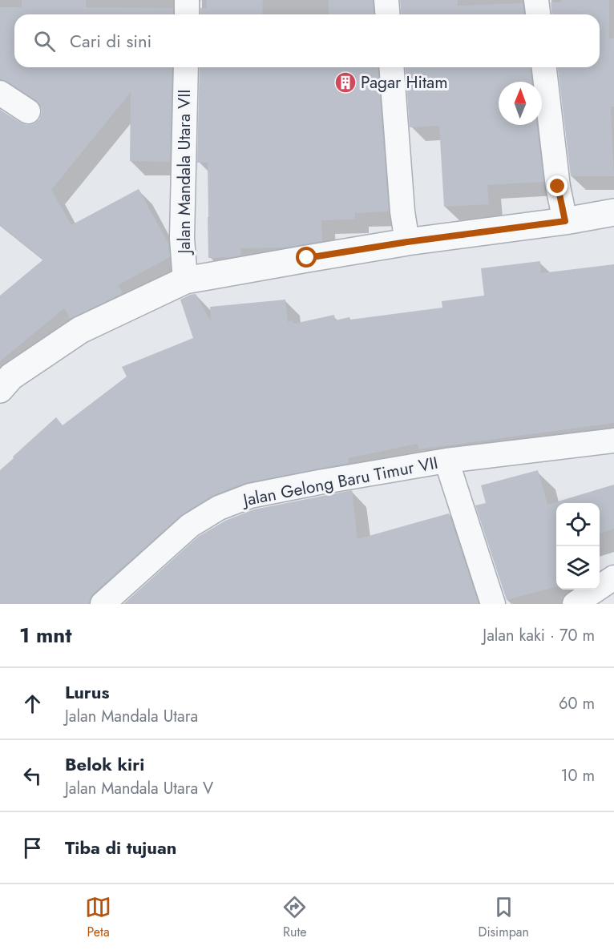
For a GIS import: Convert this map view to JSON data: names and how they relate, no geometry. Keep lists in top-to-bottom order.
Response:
{
  "streets": {
    "street": ["Jalan Mandala Utara VII", "Jalan Gelong Baru Timur VII"]
  },
  "places": {
    "building": ["Pagar Hitam"]
  },
  "north": "top",
  "page": {
    "search": "Cari di sini",
    "heading": ["1 mnt", "Jalan kaki · 70 m"],
    "list": [
      ["Lurus", "Jalan Mandala Utara", "60 m"],
      ["Belok kiri", "Jalan Mandala Utara V", "10 m"],
      "Tiba di tujuan"
    ],
    "nav": ["Peta", "Rute", "Disimpan"]
  }
}
